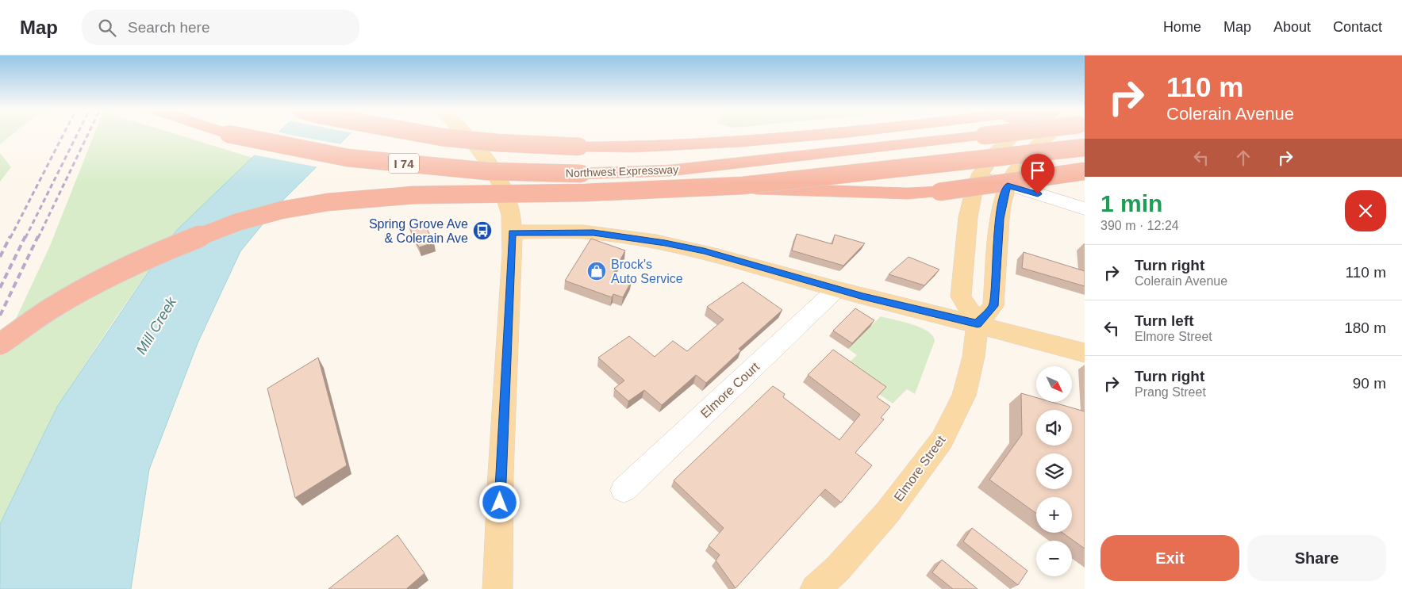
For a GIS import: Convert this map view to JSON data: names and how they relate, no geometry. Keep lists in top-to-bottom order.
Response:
{
  "streets": {
    "highway": ["I 74", "Northwest Expressway"],
    "main road": ["Elmore Street"],
    "street": ["Elmore Court"]
  },
  "water": ["Mill Creek"],
  "places": {
    "bus stop": ["Spring Grove Ave & Colerain Ave"],
    "shop": ["Brock's Auto Service"]
  },
  "north": "bottom right",
  "page": {
    "header": "Map",
    "search": "Search here",
    "nav": [
      "Home",
      "Map",
      "About",
      "Contact"
    ],
    "turn": ["110 m", "Colerain Avenue"],
    "heading": ["1 min", "390 m · 12:24"],
    "list": [
      {
        "name": "Turn right",
        "note": "Colerain Avenue",
        "value": "110 m"
      },
      {
        "name": "Turn left",
        "note": "Elmore Street",
        "value": "180 m"
      },
      {
        "name": "Turn right",
        "note": "Prang Street",
        "value": "90 m"
      }
    ],
    "map_buttons": ["+", "−"],
    "buttons": ["Exit", "Share"]
  }
}
